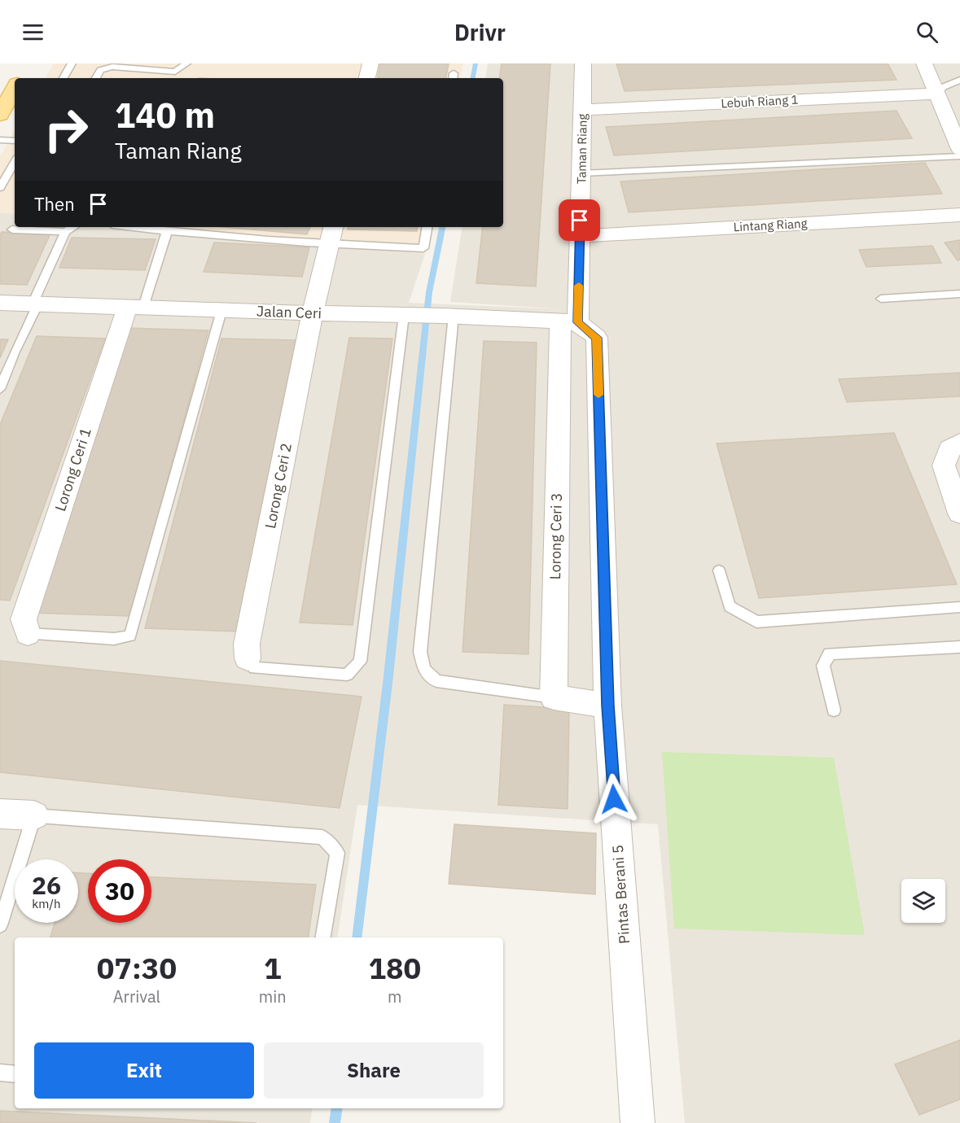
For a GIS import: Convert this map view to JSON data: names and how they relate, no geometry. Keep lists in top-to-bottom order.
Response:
{
  "streets": {
    "street": [
      "Lebuh Riang 1",
      "Taman Riang",
      "Lintang Riang",
      "Jalan Ceri",
      "Lorong Ceri 1",
      "Lorong Ceri 2",
      "Lorong Ceri 3",
      "Pintas Berani 5"
    ]
  },
  "crossings": [
    ["Lebuh Riang 1", "Taman Riang"],
    ["Taman Riang", "Lintang Riang"],
    ["Taman Riang", "Jalan Ceri"],
    ["Taman Riang", "Lorong Ceri 3"],
    ["Taman Riang", "Pintas Berani 5"],
    ["Jalan Ceri", "Lorong Ceri 1"],
    ["Jalan Ceri", "Lorong Ceri 2"],
    ["Jalan Ceri", "Lorong Ceri 3"],
    ["Jalan Ceri", "Pintas Berani 5"],
    ["Lorong Ceri 3", "Pintas Berani 5"]
  ],
  "page": {
    "header": "Drivr",
    "turn": ["140 m", "Taman Riang"],
    "then": "Then",
    "speed": "26 km/h",
    "limit": "30",
    "eta": [
      "07:30",
      "Arrival",
      "1",
      "min",
      "180",
      "m"
    ],
    "buttons": ["Exit", "Share"]
  }
}
